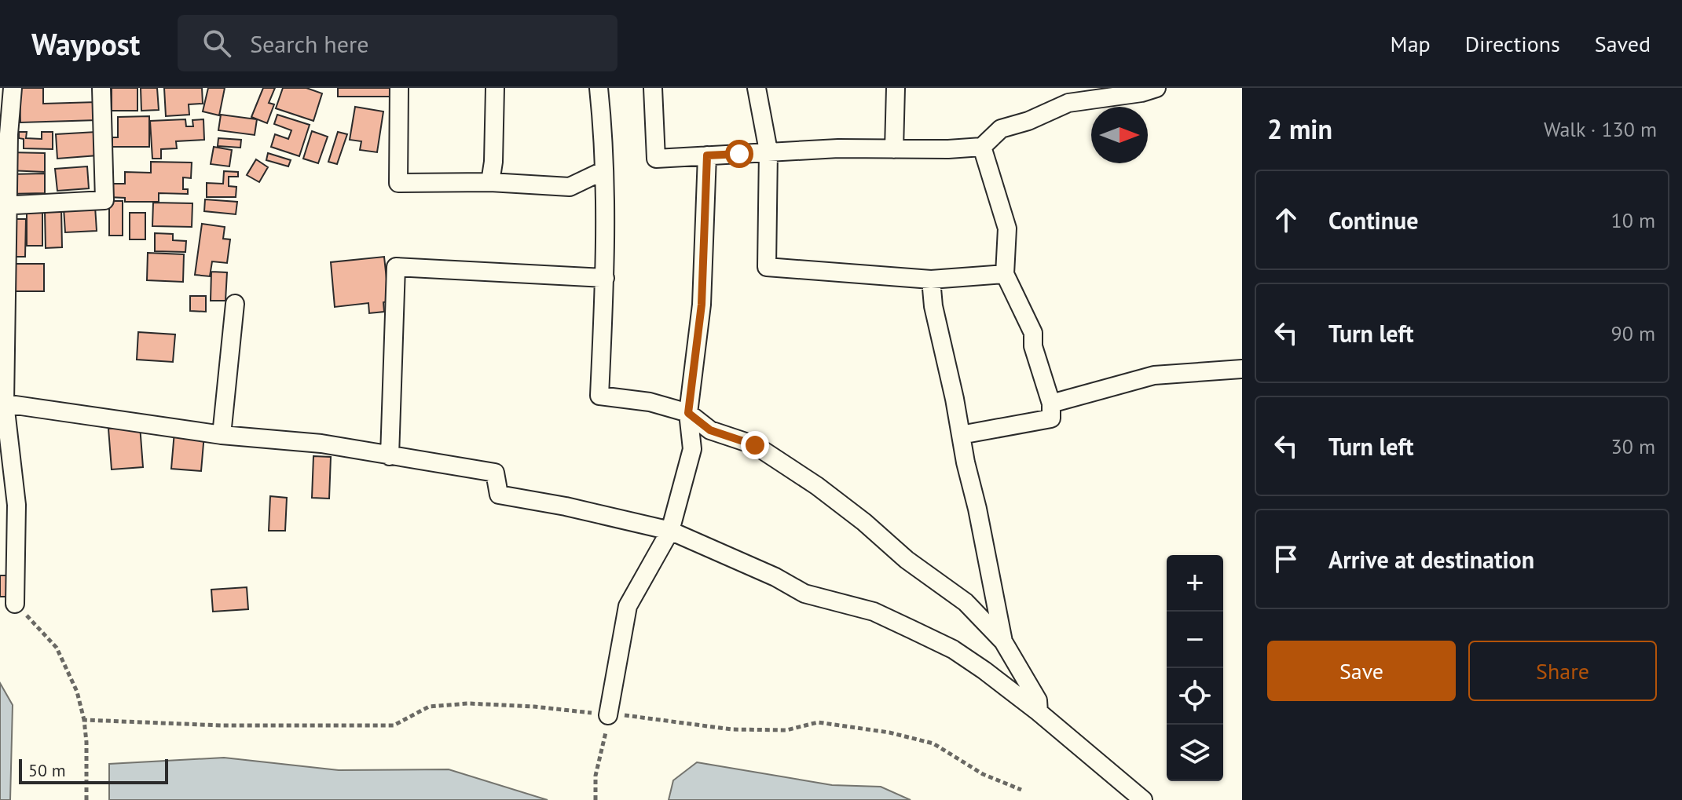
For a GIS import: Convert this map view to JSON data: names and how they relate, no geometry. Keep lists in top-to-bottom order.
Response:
{
  "scale_bar": "50 m",
  "north": "right",
  "page": {
    "header": "Waypost",
    "search": "Search here",
    "nav": ["Map", "Directions", "Saved"],
    "heading": ["2 min", "Walk · 130 m"],
    "list": [
      ["Continue", "10 m"],
      ["Turn left", "90 m"],
      ["Turn left", "30 m"],
      "Arrive at destination"
    ],
    "map_buttons": ["+", "−"],
    "buttons": ["Save", "Share"],
    "scale": "50 m"
  }
}
